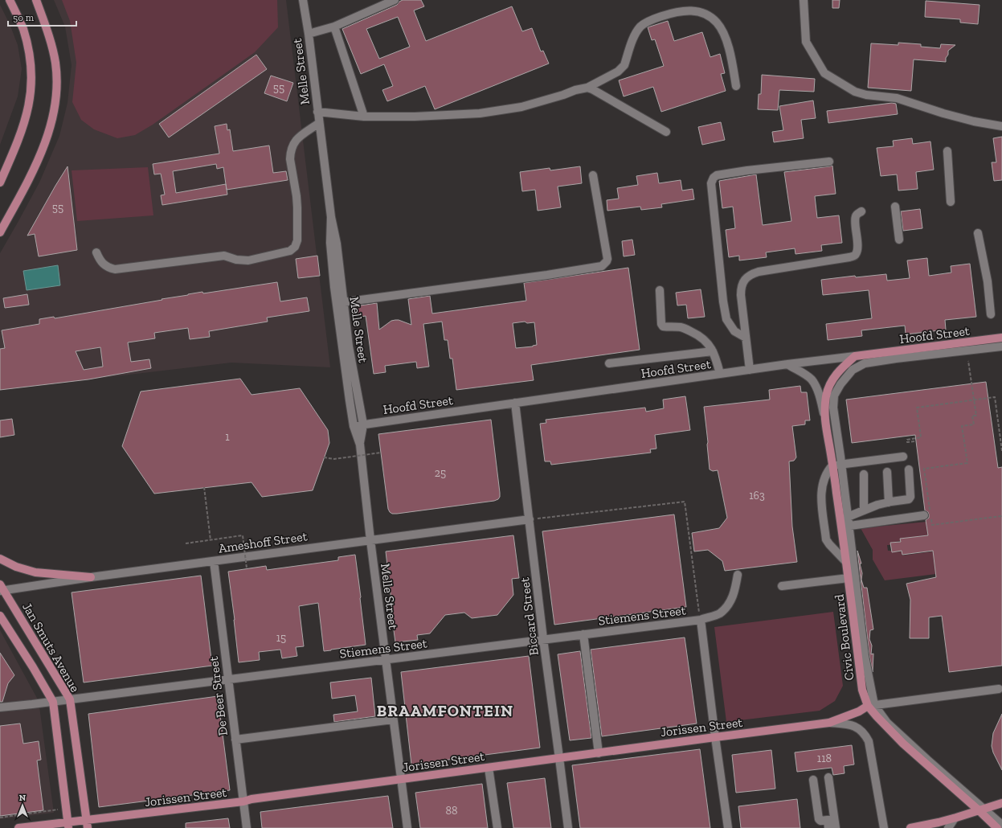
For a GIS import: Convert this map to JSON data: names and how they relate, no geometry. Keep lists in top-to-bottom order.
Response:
{
  "streets": {
    "main road": [
      "Hoofd Street",
      "Civic Boulevard",
      "Jan Smuts Avenue",
      "Jorissen Street"
    ],
    "street": [
      "Melle Street",
      "Ameshoff Street",
      "Stiemens Street",
      "Biccard Street",
      "De Beer Street"
    ]
  },
  "crossings": [
    ["Melle Street", "Hoofd Street"],
    ["Melle Street", "Ameshoff Street"],
    ["Melle Street", "Stiemens Street"],
    ["Melle Street", "Jorissen Street"],
    ["Hoofd Street", "Biccard Street"],
    ["Hoofd Street", "Civic Boulevard"],
    ["Ameshoff Street", "Biccard Street"],
    ["Ameshoff Street", "Jan Smuts Avenue"],
    ["Ameshoff Street", "De Beer Street"],
    ["Stiemens Street", "Biccard Street"],
    ["Stiemens Street", "Jan Smuts Avenue"],
    ["Stiemens Street", "De Beer Street"],
    ["Biccard Street", "Jorissen Street"],
    ["Civic Boulevard", "Jorissen Street"],
    ["Jan Smuts Avenue", "Jorissen Street"],
    ["De Beer Street", "Jorissen Street"]
  ],
  "districts": ["BRAAMFONTEIN"],
  "house_numbers": [
    "55",
    "55",
    "1",
    "25",
    "163",
    "15",
    "118",
    "88"
  ],
  "scale_bar": "50 m",
  "north": "top"
}
